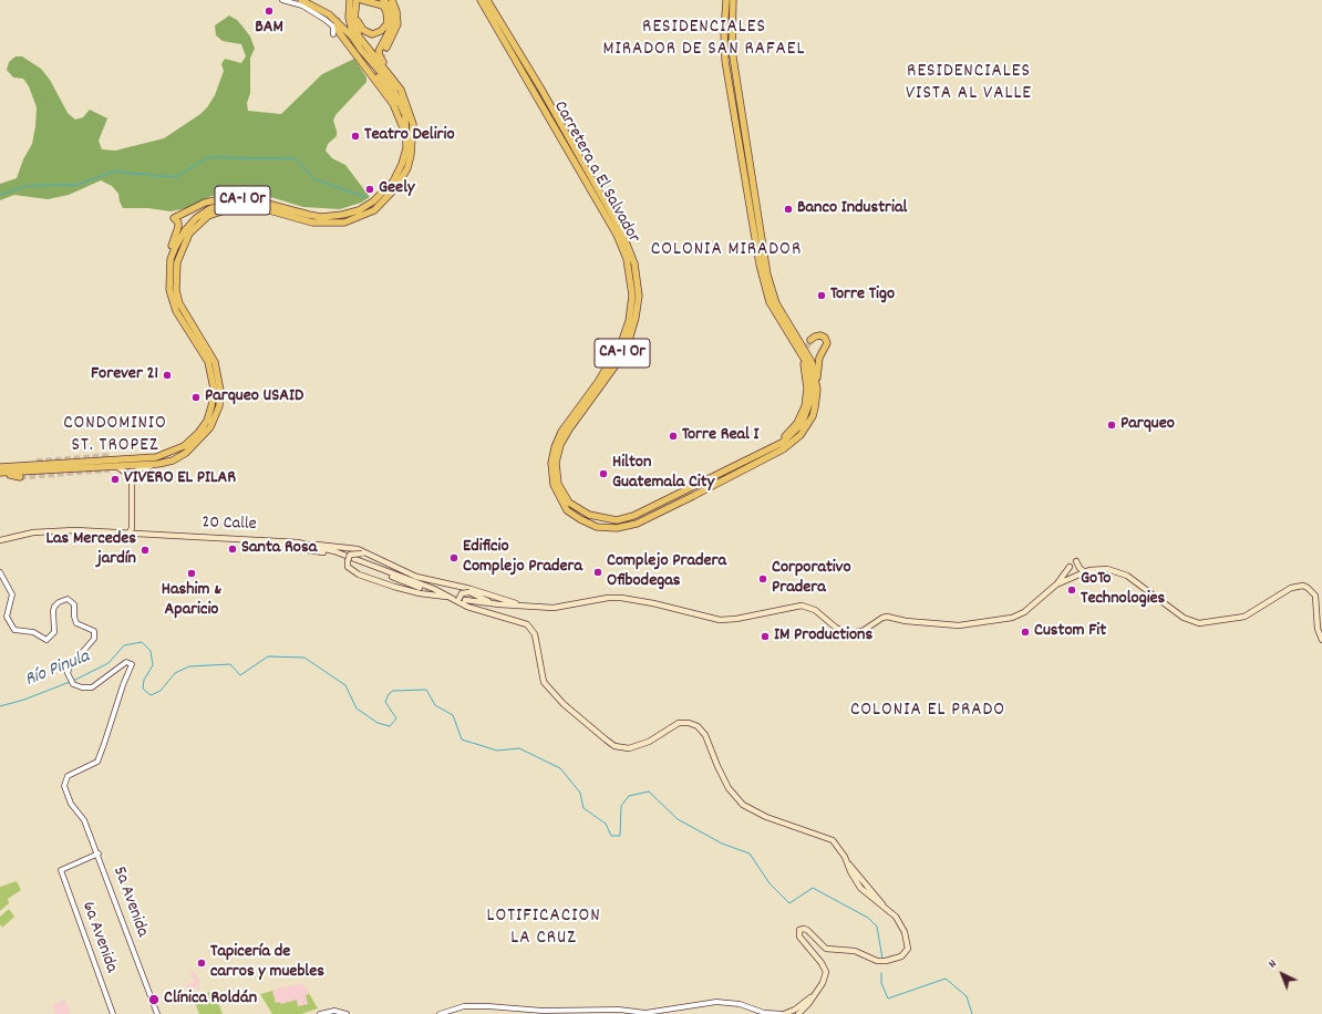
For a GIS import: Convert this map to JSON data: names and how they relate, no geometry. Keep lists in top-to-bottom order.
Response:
{
  "streets": {
    "highway": ["Carretera a El Salvador", "CA-1 Or"],
    "main road": ["20 Calle"],
    "street": ["5a Avenida", "6a Avenida"]
  },
  "crossings": [
    ["5a Avenida", "6a Avenida"]
  ],
  "districts": [
    "RESIDENCIALES MIRADOR DE SAN RAFAEL",
    "RESIDENCIALES VISTA AL VALLE",
    "COLONIA MIRADOR",
    "CONDOMINIO ST. TROPEZ",
    "COLONIA EL PRADO",
    "LOTIFICACION LA CRUZ"
  ],
  "water": ["Río Pinula"],
  "places": [
    "BAM",
    "Teatro Delirio",
    "Geely",
    "Banco Industrial",
    "Torre Tigo",
    "Forever 21",
    "Parqueo USAID",
    "Parqueo",
    "Torre Real I",
    "Hilton Guatemala City",
    "VIVERO EL PILAR",
    "Santa Rosa",
    "Las Mercedes jardín",
    "Edificio Complejo Pradera",
    "Complejo Pradera Ofibodegas",
    "Hashim & Aparicio",
    "Corporativo Pradera",
    "GoTo Technologies",
    "Custom Fit",
    "IM Productions",
    "Tapicería de carros y muebles",
    "Clínica Roldán"
  ],
  "north": "top left"
}
